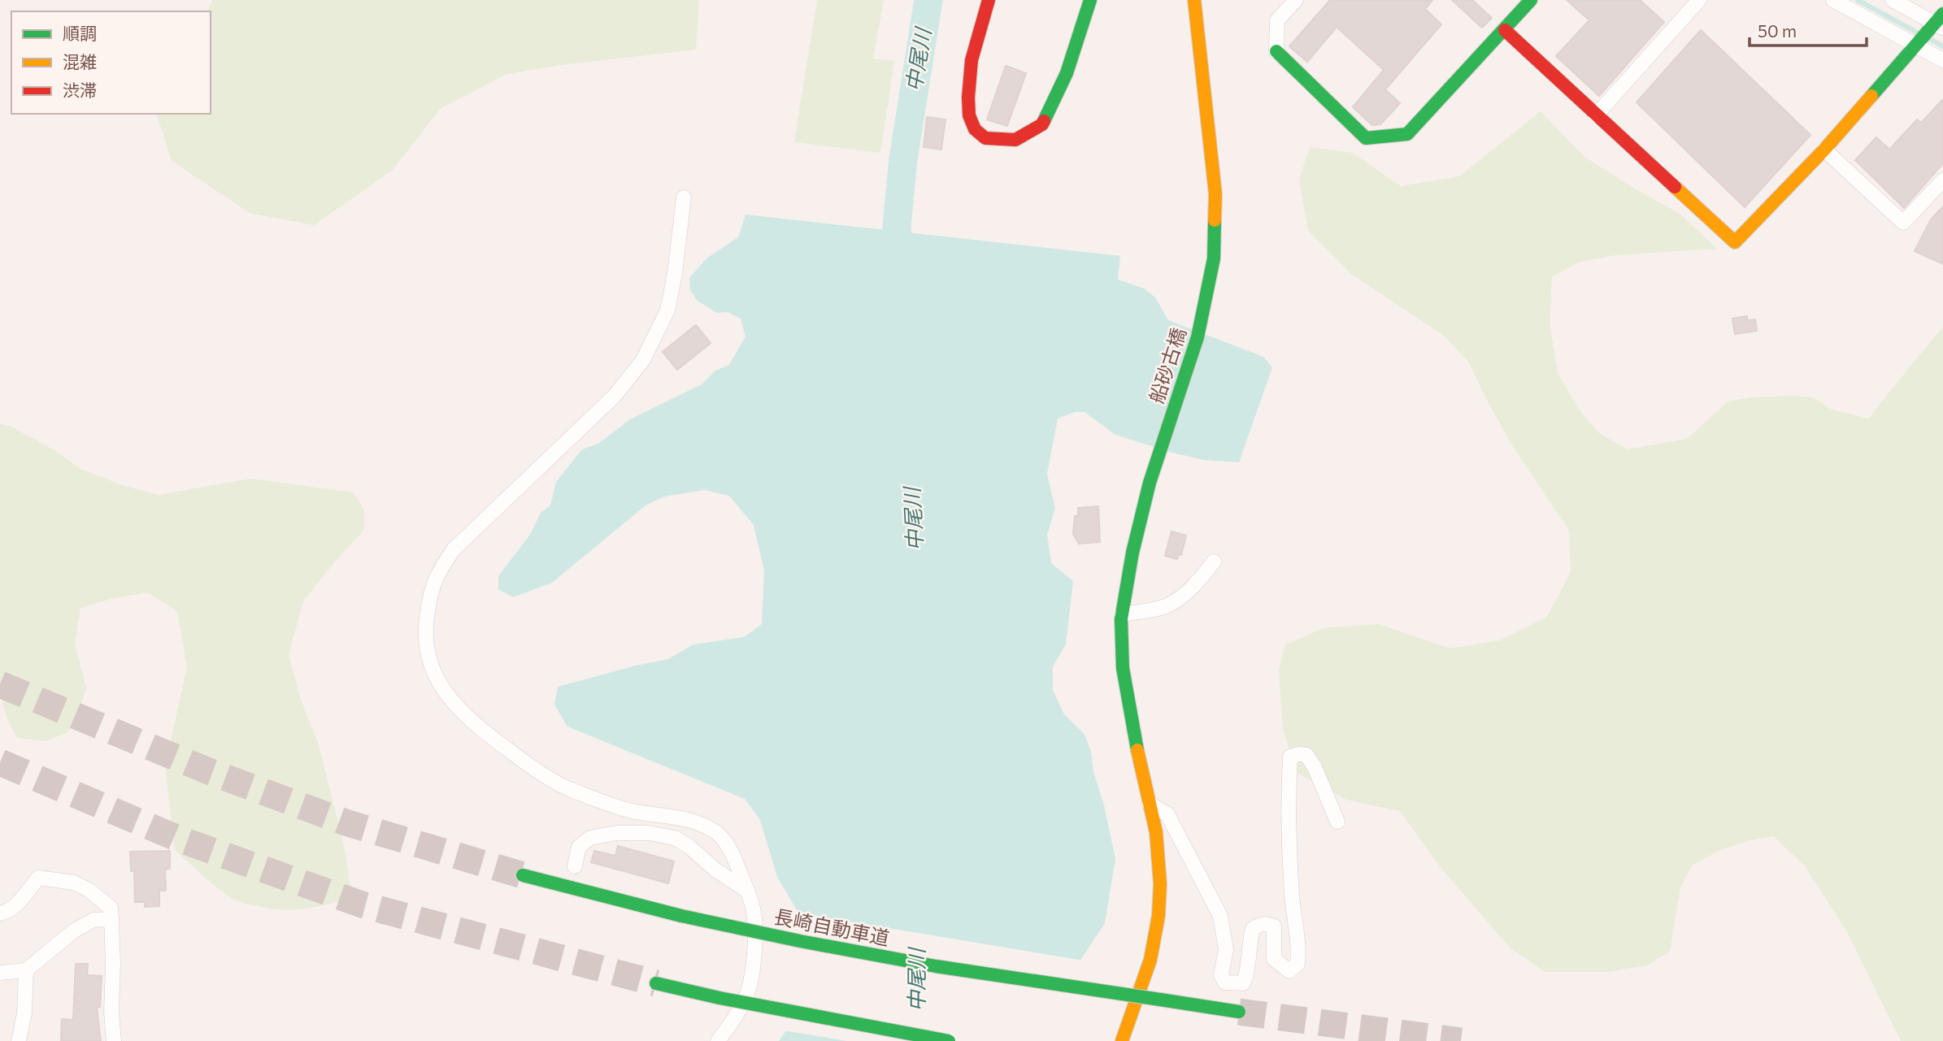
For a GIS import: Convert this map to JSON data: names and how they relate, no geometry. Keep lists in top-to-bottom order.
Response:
{
  "streets": {
    "main road": ["船砂古橋", "長崎自動車道"]
  },
  "water": ["中尾川"],
  "legend": ["順調", "混雑", "渋滞"],
  "scale_bar": "50 m"
}
